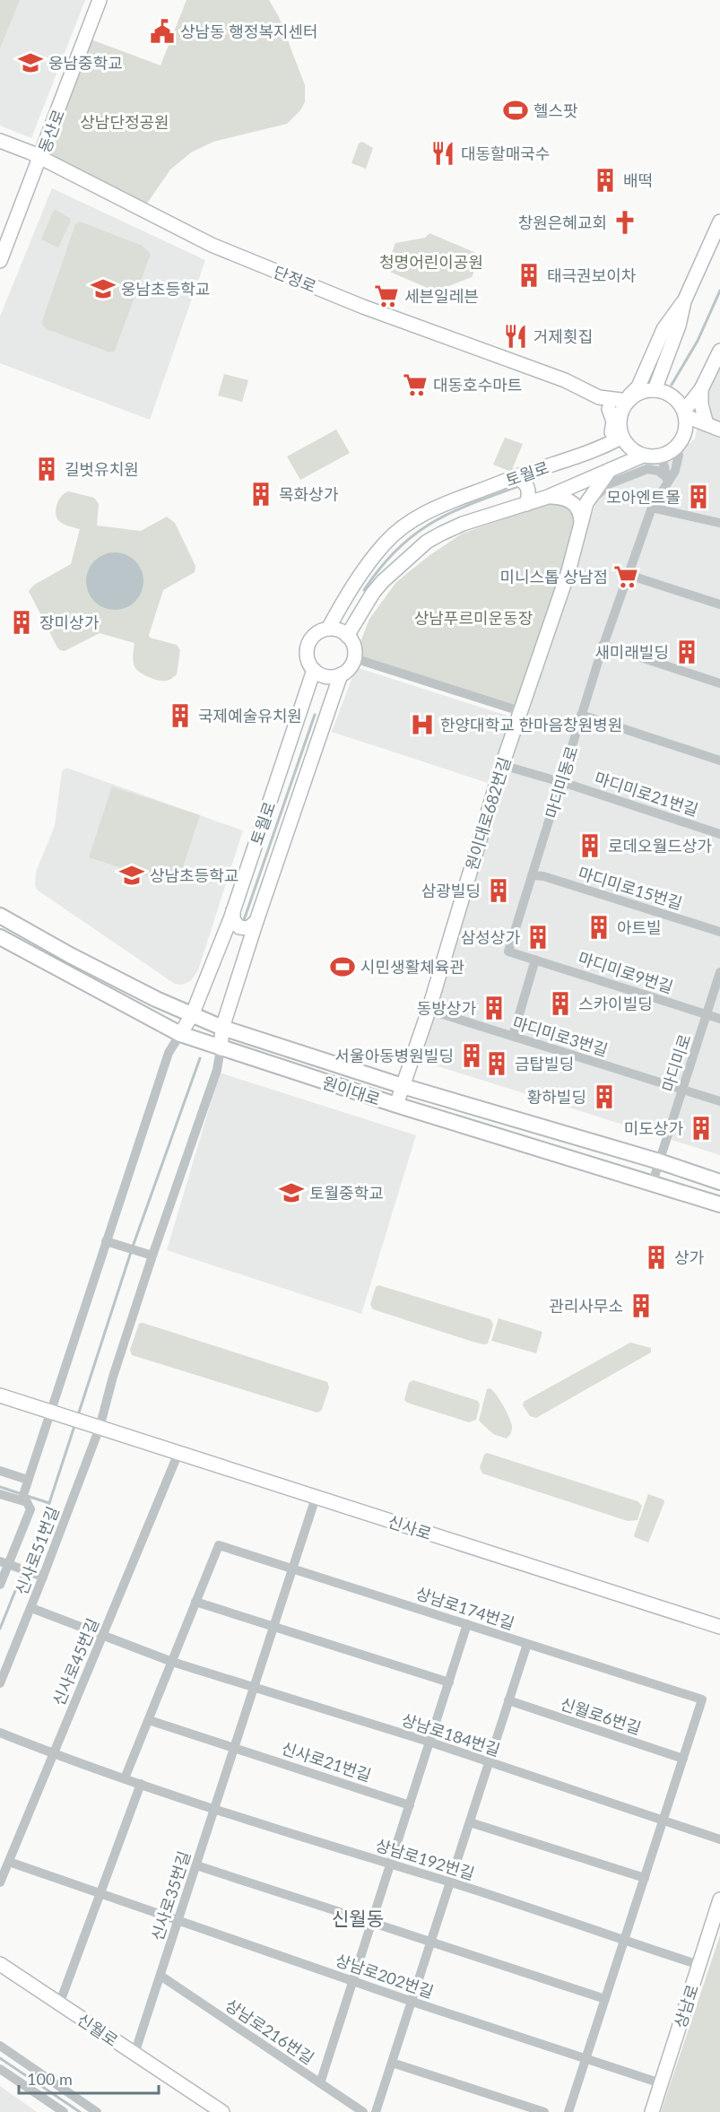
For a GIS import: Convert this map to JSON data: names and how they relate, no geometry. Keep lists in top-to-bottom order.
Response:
{
  "streets": {
    "main road": ["원이대로"],
    "street": [
      "동산로",
      "단정로",
      "토월로",
      "마디미동로",
      "마디미로21번길",
      "원이대로682번길",
      "마디미로15번길",
      "마디미로9번길",
      "마디미로3번길",
      "마디미로",
      "신사로",
      "신사로51번길",
      "상남로174번길",
      "신사로45번길",
      "신월로6번길",
      "상남로184번길",
      "신사로21번길",
      "상남로192번길",
      "신사로35번길",
      "상남로202번길",
      "상남로",
      "신월로",
      "상남로216번길"
    ]
  },
  "crossings": [
    ["동산로", "단정로"],
    ["단정로", "토월로"],
    ["단정로", "마디미동로"],
    ["토월로", "마디미동로"],
    ["토월로", "원이대로682번길"],
    ["토월로", "원이대로"],
    ["토월로", "신사로51번길"],
    ["마디미동로", "마디미로21번길"],
    ["마디미동로", "마디미로15번길"],
    ["마디미동로", "마디미로9번길"],
    ["마디미로21번길", "원이대로682번길"],
    ["원이대로682번길", "마디미로3번길"],
    ["원이대로682번길", "원이대로"],
    ["마디미로9번길", "마디미로"],
    ["마디미로3번길", "마디미로"],
    ["마디미로", "원이대로"],
    ["원이대로", "신사로51번길"],
    ["신사로", "신사로51번길"],
    ["신사로", "신사로45번길"],
    ["신사로", "신사로35번길"],
    ["신사로51번길", "상남로184번길"],
    ["상남로174번길", "신월로6번길"],
    ["상남로174번길", "신사로35번길"],
    ["신사로45번길", "상남로184번길"],
    ["신사로45번길", "상남로192번길"],
    ["신사로45번길", "상남로202번길"],
    ["상남로184번길", "신사로35번길"],
    ["신사로21번길", "신사로35번길"],
    ["상남로192번길", "신사로35번길"],
    ["상남로192번길", "상남로"],
    ["신사로35번길", "상남로202번길"],
    ["신사로35번길", "신월로"],
    ["신사로35번길", "상남로216번길"],
    ["상남로202번길", "상남로"]
  ],
  "districts": ["신월동"],
  "parks": ["상남단정공원", "청명어린이공원", "상남푸르미운동장"],
  "places": {
    "public building": ["상남동 행정복지센터"],
    "school or university": [
      "웅남중학교",
      "웅남초등학교",
      "상남초등학교",
      "토월중학교"
    ],
    "sports": ["헬스팟", "시민생활체육관"],
    "restaurant": ["대동할매국수", "거제횟집"],
    "building": [
      "배떡",
      "태극권보이차",
      "길벗유치원",
      "목화상가",
      "모아엔트몰",
      "장미상가",
      "새미래빌딩",
      "국제예술유치원",
      "로데오월드상가",
      "삼광빌딩",
      "아트빌",
      "삼성상가",
      "스카이빌딩",
      "동방상가",
      "서울아동병원빌딩",
      "금탑빌딩",
      "황하빌딩",
      "미도상가",
      "상가",
      "관리사무소"
    ],
    "church": ["창원은혜교회"],
    "supermarket": ["세븐일레븐", "대동호수마트", "미니스톱 상남점"],
    "hospital": ["한양대학교 한마음창원병원"]
  },
  "scale_bar": "100 m"
}
